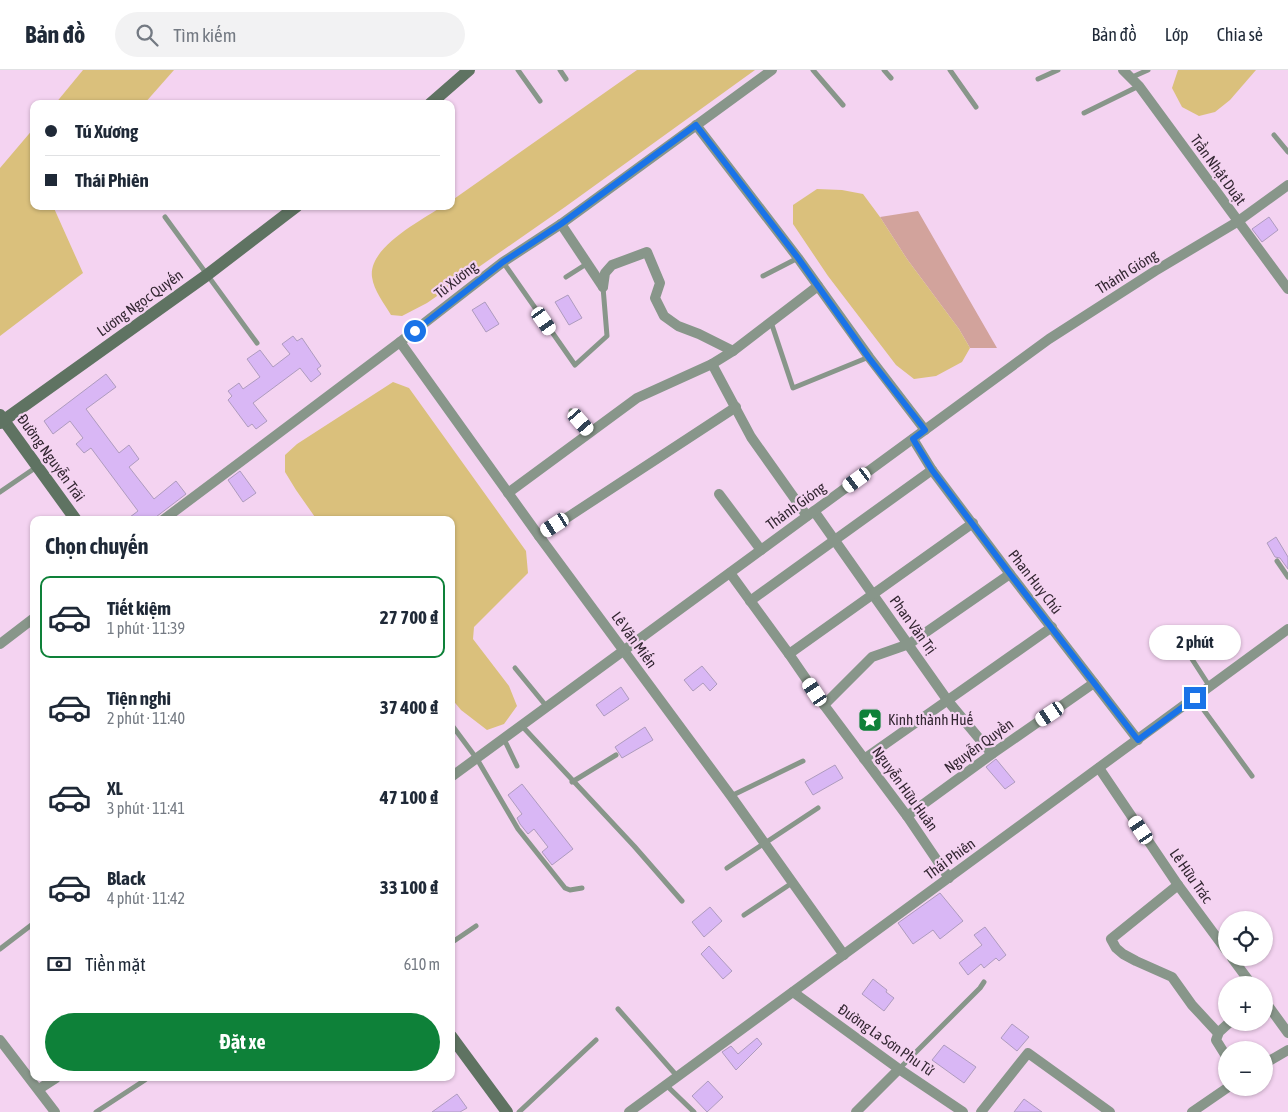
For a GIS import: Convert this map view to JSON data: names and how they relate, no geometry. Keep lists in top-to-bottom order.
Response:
{
  "streets": {
    "street": [
      "Trần Nhật Duật",
      "Thánh Gióng",
      "Tú Xương",
      "Lương Ngọc Quyến",
      "Đường Nguyễn Trãi",
      "Phan Huy Chú",
      "Phan Văn Trị",
      "Lê Văn Miến",
      "Nguyễn Quyền",
      "Nguyễn Hữu Huân",
      "Thái Phiên",
      "Lê Hữu Trác",
      "Đường La Sơn Phu Tử"
    ]
  },
  "crossings": [
    ["Trần Nhật Duật", "Thánh Gióng"],
    ["Thánh Gióng", "Phan Huy Chú"],
    ["Thánh Gióng", "Phan Văn Trị"],
    ["Thánh Gióng", "Lê Văn Miến"],
    ["Thánh Gióng", "Nguyễn Hữu Huân"],
    ["Tú Xương", "Lê Văn Miến"],
    ["Lương Ngọc Quyến", "Đường Nguyễn Trãi"],
    ["Phan Huy Chú", "Nguyễn Quyền"],
    ["Phan Huy Chú", "Thái Phiên"],
    ["Phan Văn Trị", "Nguyễn Quyền"],
    ["Lê Văn Miến", "Thái Phiên"],
    ["Nguyễn Quyền", "Nguyễn Hữu Huân"],
    ["Nguyễn Hữu Huân", "Thái Phiên"],
    ["Thái Phiên", "Lê Hữu Trác"],
    ["Thái Phiên", "Đường La Sơn Phu Tử"]
  ],
  "places": {
    "place": ["Kinh thành Huế"]
  },
  "page": {
    "header": "Bản đồ",
    "search": "Tìm kiếm",
    "nav": ["Bản đồ", "Lớp", "Chia sẻ"],
    "banner": ["Tú Xương", "Thái Phiên"],
    "heading": "Chọn chuyến",
    "list": [
      {
        "name": "Tiết kiệm",
        "note": "1 phút · 11:39",
        "value": "27 700 ₫"
      },
      {
        "name": "Tiện nghi",
        "note": "2 phút · 11:40",
        "value": "37 400 ₫"
      },
      {
        "name": "XL",
        "note": "3 phút · 11:41",
        "value": "47 100 ₫"
      },
      {
        "name": "Black",
        "note": "4 phút · 11:42",
        "value": "33 100 ₫"
      }
    ],
    "bubble": "2 phút",
    "map_buttons": ["+", "−"],
    "pay": ["Tiền mặt", "610 m"],
    "buttons": "Đặt xe"
  }
}
